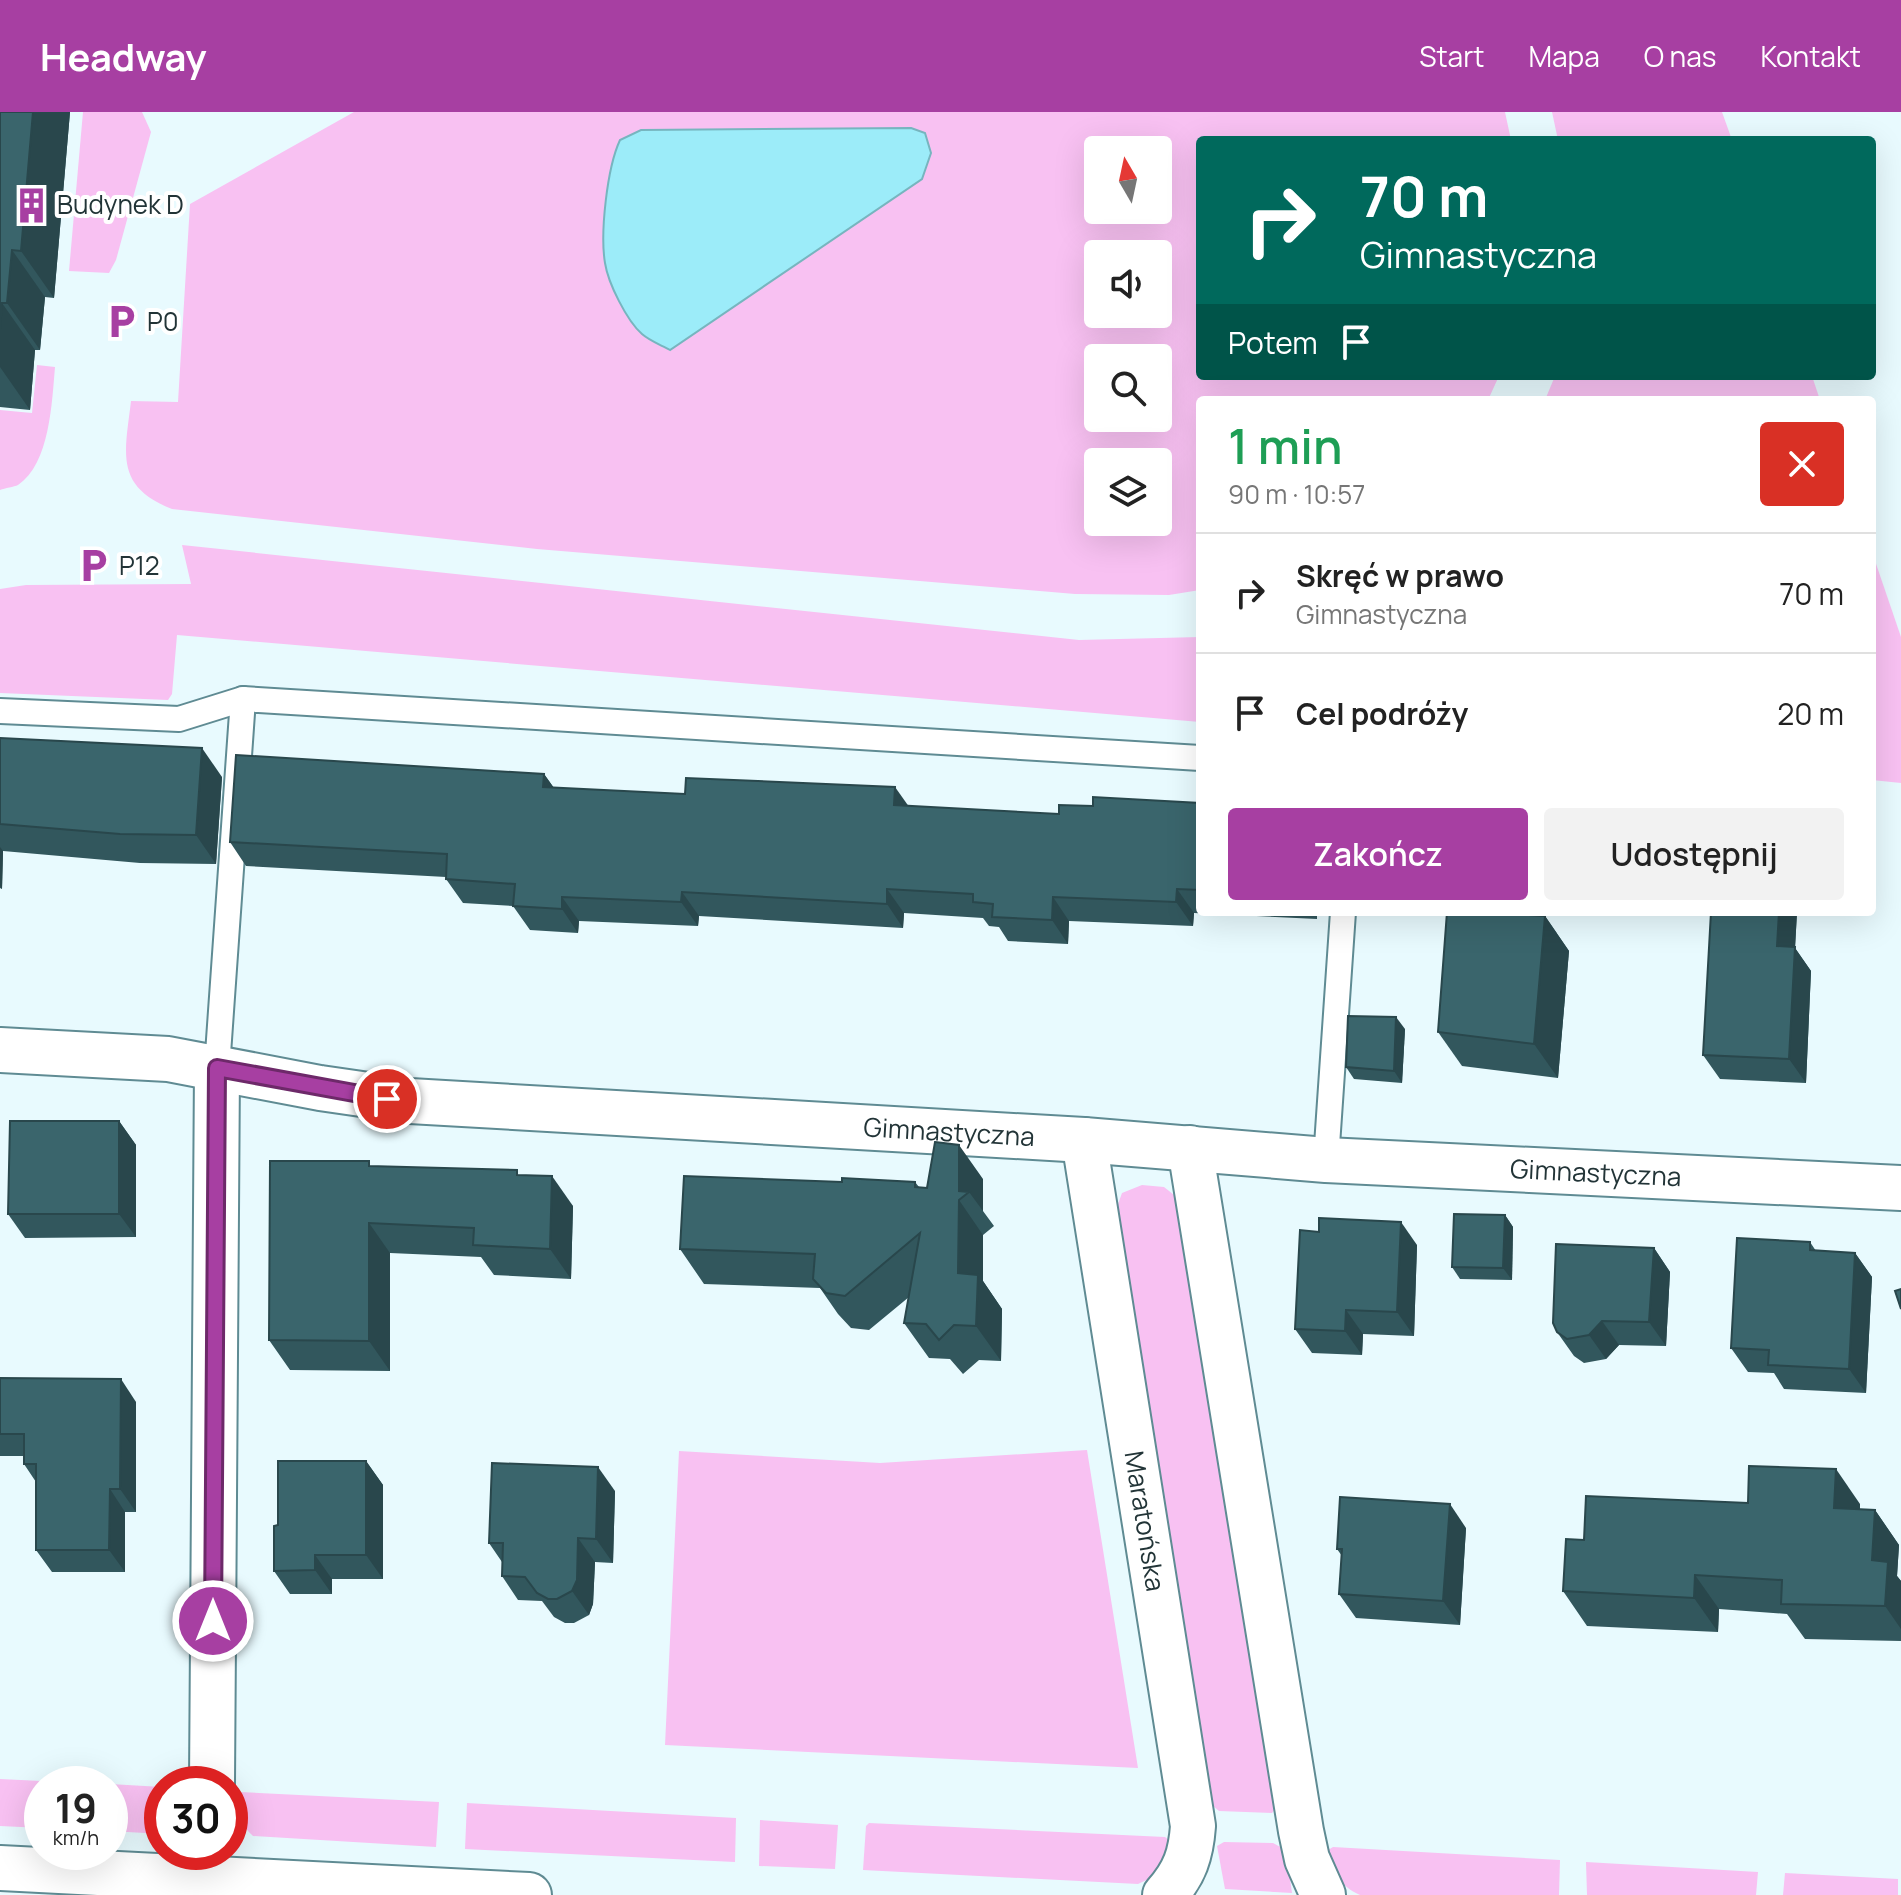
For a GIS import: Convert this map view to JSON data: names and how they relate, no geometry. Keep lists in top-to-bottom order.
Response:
{
  "streets": {
    "street": ["Gimnastyczna", "Maratońska"]
  },
  "crossings": [
    ["Gimnastyczna", "Maratońska"]
  ],
  "places": {
    "building": ["Budynek D"],
    "parking": ["P0", "P12"]
  },
  "north": "top",
  "page": {
    "header": "Headway",
    "nav": [
      "Start",
      "Mapa",
      "O nas",
      "Kontakt"
    ],
    "turn": ["70 m", "Gimnastyczna"],
    "then": "Potem",
    "heading": ["1 min", "90 m · 10:57"],
    "list": [
      {
        "name": "Skręć w prawo",
        "note": "Gimnastyczna",
        "value": "70 m"
      },
      {
        "name": "Cel podróży",
        "value": "20 m"
      }
    ],
    "buttons": ["Zakończ", "Udostępnij"],
    "speed": "19 km/h",
    "limit": "30"
  }
}
